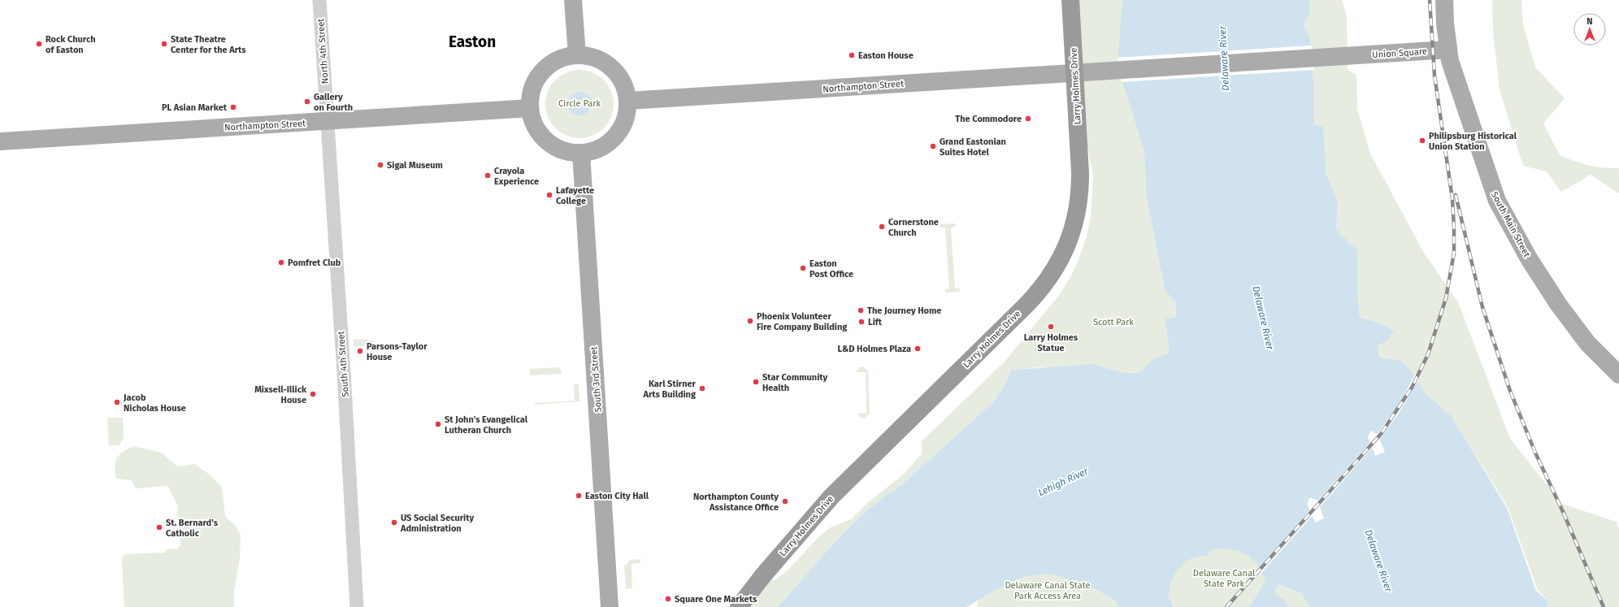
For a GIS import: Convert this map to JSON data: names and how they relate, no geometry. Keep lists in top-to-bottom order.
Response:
{
  "streets": {
    "highway": ["Larry Holmes Drive"],
    "main road": [
      "Union Square",
      "Northampton Street",
      "South Main Street",
      "South 3rd Street"
    ],
    "street": ["North 4th Street", "South 4th Street"]
  },
  "crossings": [
    ["North 4th Street", "Northampton Street"],
    ["North 4th Street", "South 4th Street"],
    ["Union Square", "Northampton Street"],
    ["Union Square", "South Main Street"],
    ["Northampton Street", "Larry Holmes Drive"],
    ["Northampton Street", "South 4th Street"],
    ["Northampton Street", "South 3rd Street"]
  ],
  "districts": ["Easton"],
  "water": ["Delaware River", "Lehigh River"],
  "parks": [
    "Circle Park",
    "Scott Park",
    "Delaware Canal State Park",
    "Delaware Canal State Park Access Area"
  ],
  "places": [
    "Rock Church of Easton",
    "State Theatre Center for the Arts",
    "Easton House",
    "Gallery on Fourth",
    "PL Asian Market",
    "The Commodore",
    "Philipsburg Historical Union Station",
    "Grand Eastonian Suites Hotel",
    "Sigal Museum",
    "Crayola Experience",
    "Lafayette College",
    "Cornerstone Church",
    "Pomfret Club",
    "Easton Post Office",
    "The Journey Home",
    "Phoenix Volunteer Fire Company Building",
    "Lift",
    "Larry Holmes Statue",
    "L&D Holmes Plaza",
    "Parsons-Taylor House",
    "Star Community Health",
    "Karl Stirner Arts Building",
    "Mixsell-Illick House",
    "Jacob Nicholas House",
    "St John's Evangelical Lutheran Church",
    "Easton City Hall",
    "Northampton County Assistance Office",
    "US Social Security Administration",
    "St. Bernard's Catholic",
    "Square One Markets"
  ],
  "north": "top"
}
